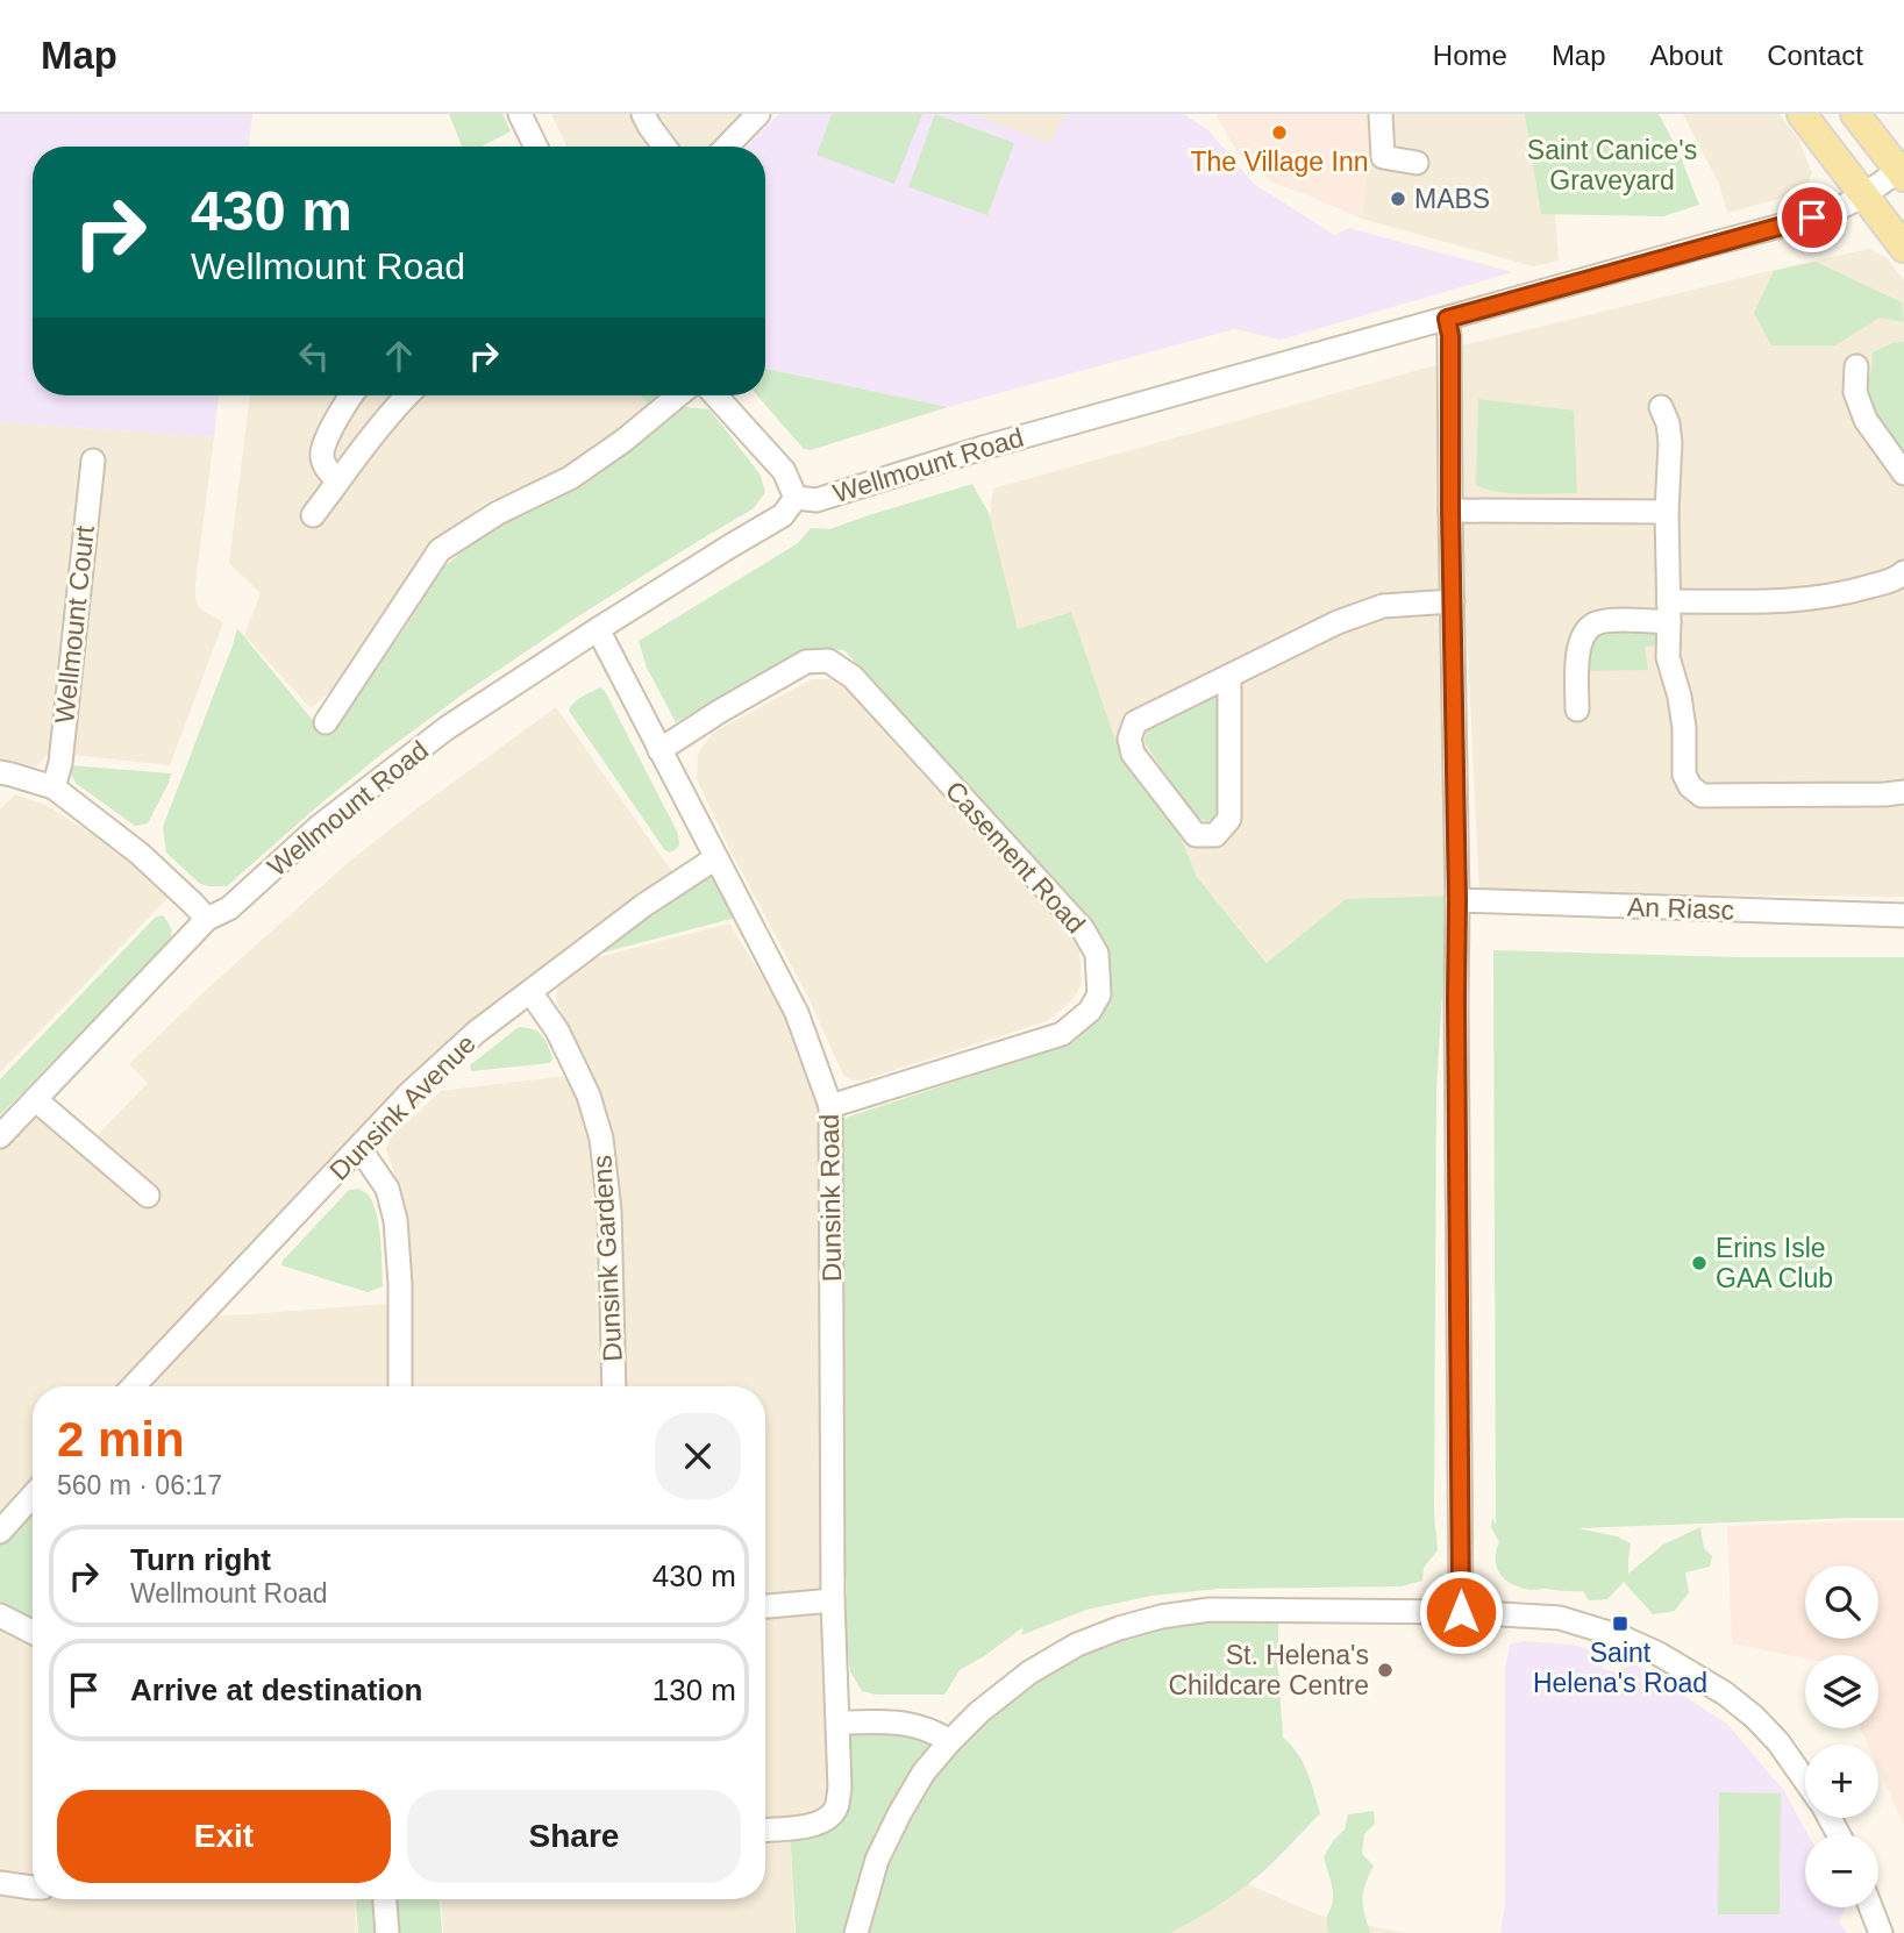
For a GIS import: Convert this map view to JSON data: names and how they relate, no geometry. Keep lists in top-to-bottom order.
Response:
{
  "streets": {
    "street": [
      "Wellmount Road",
      "Wellmount Court",
      "Casement Road",
      "An Riasc",
      "Dunsink Avenue",
      "Dunsink Road",
      "Dunsink Gardens"
    ]
  },
  "crossings": [
    ["Wellmount Road", "Dunsink Road"],
    ["Casement Road", "Dunsink Road"],
    ["Dunsink Avenue", "Dunsink Road"],
    ["Dunsink Avenue", "Dunsink Gardens"]
  ],
  "parks": ["Saint Canice's Graveyard"],
  "places": {
    "other": [
      "The Village Inn",
      "MABS",
      "Erins Isle GAA Club",
      "St. Helena's Childcare Centre"
    ],
    "transit": ["Saint Helena's Road"]
  },
  "page": {
    "header": "Map",
    "nav": [
      "Home",
      "Map",
      "About",
      "Contact"
    ],
    "turn": ["430 m", "Wellmount Road"],
    "heading": ["2 min", "560 m · 06:17"],
    "list": [
      {
        "name": "Turn right",
        "note": "Wellmount Road",
        "value": "430 m"
      },
      {
        "name": "Arrive at destination",
        "value": "130 m"
      }
    ],
    "map_buttons": ["+", "−"],
    "buttons": ["Exit", "Share"]
  }
}
